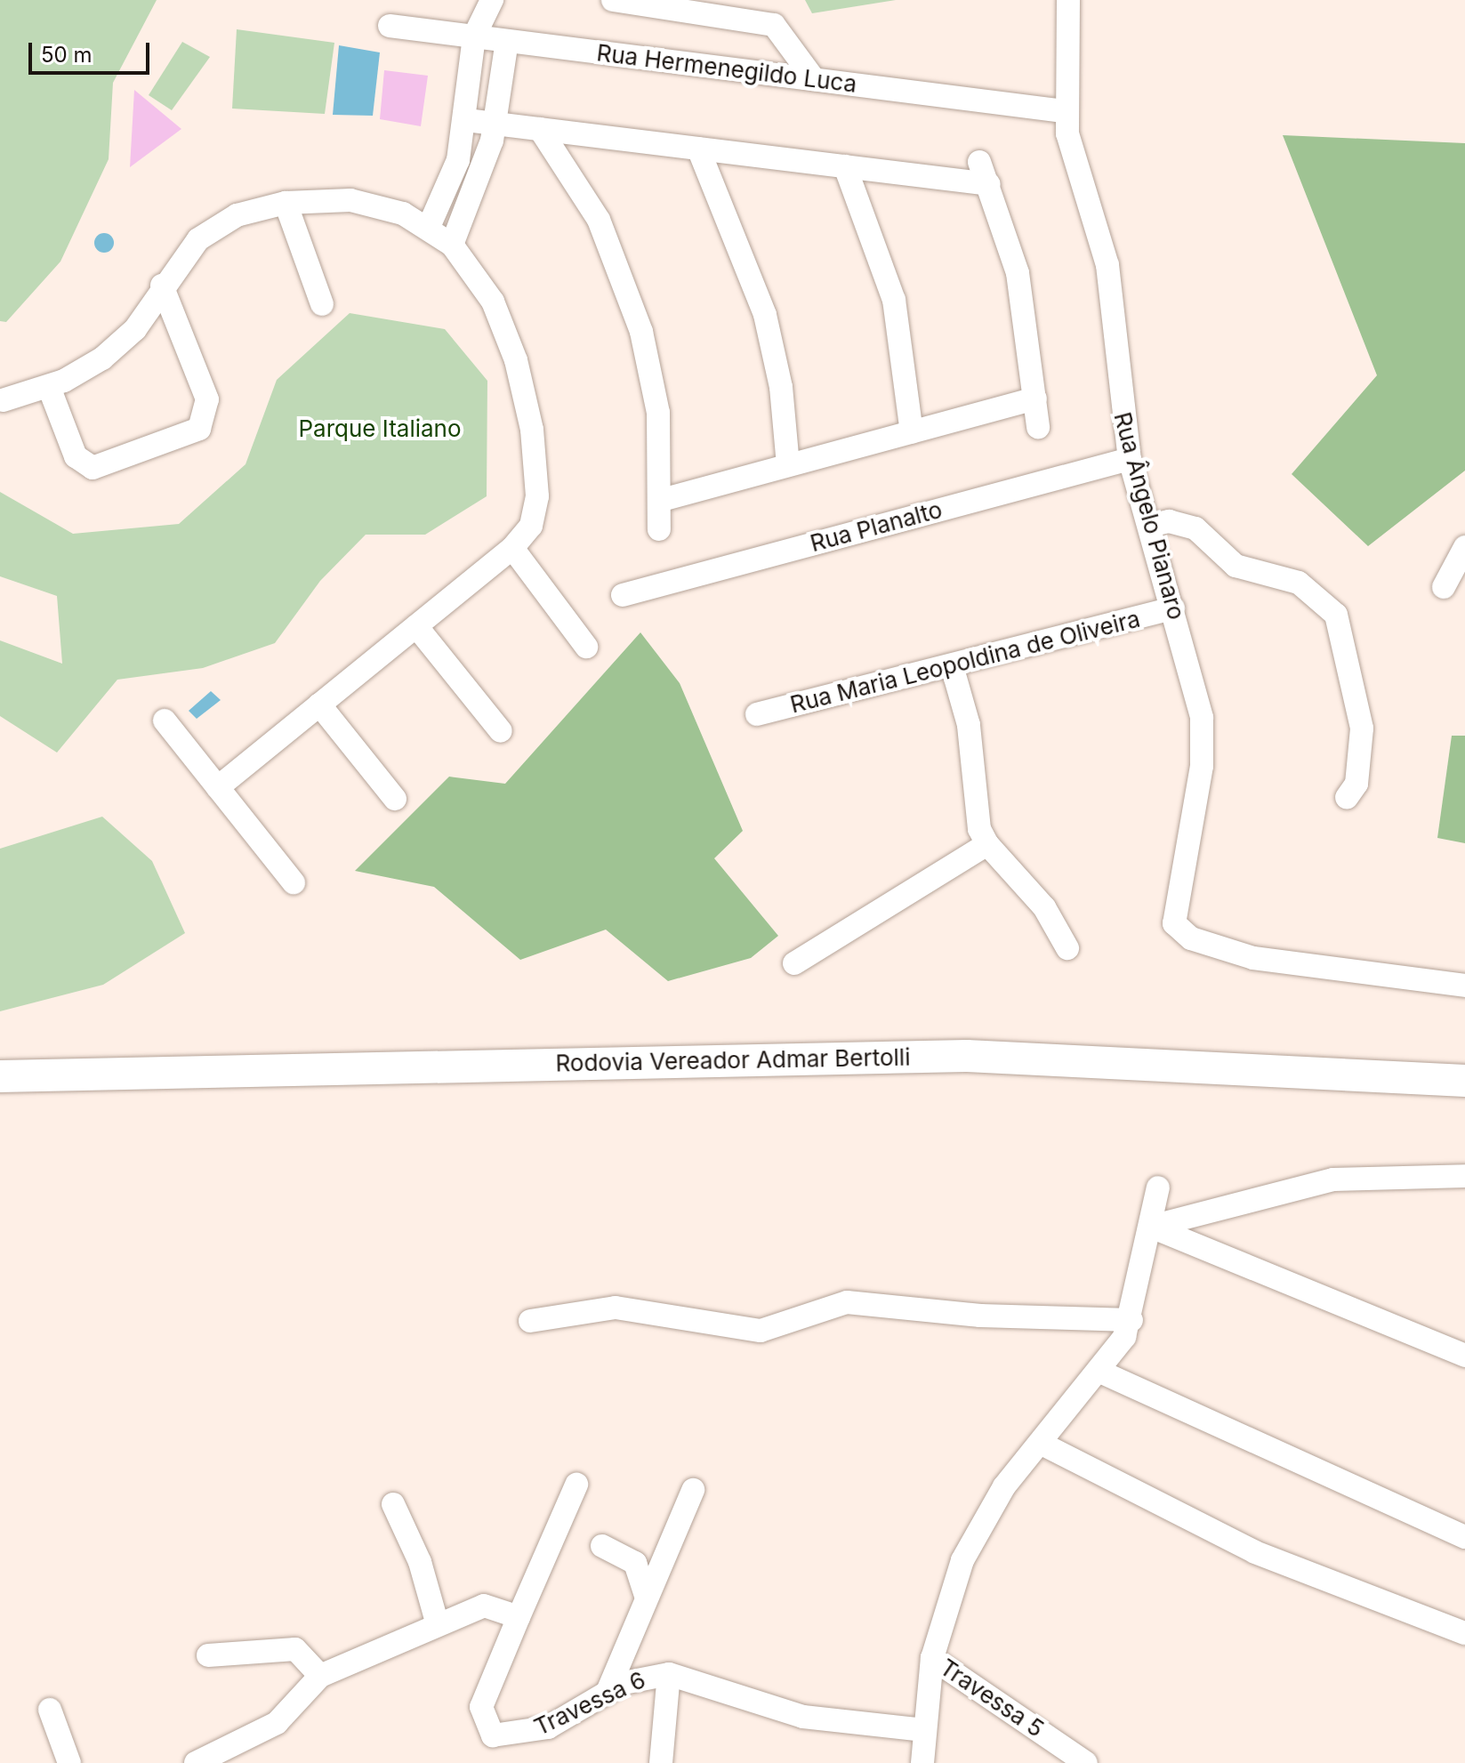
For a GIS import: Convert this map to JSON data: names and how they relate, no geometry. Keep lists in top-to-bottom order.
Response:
{
  "streets": {
    "highway": ["Rodovia Vereador Admar Bertolli"],
    "street": [
      "Rua Hermenegildo Luca",
      "Rua Ângelo Pianaro",
      "Rua Planalto",
      "Rua Maria Leopoldina de Oliveira",
      "Travessa 5",
      "Travessa 6"
    ]
  },
  "crossings": [
    ["Rua Hermenegildo Luca", "Rua Ângelo Pianaro"],
    ["Rua Ângelo Pianaro", "Rua Planalto"],
    ["Rua Ângelo Pianaro", "Rua Maria Leopoldina de Oliveira"]
  ],
  "parks": ["Parque Italiano"],
  "scale_bar": "50 m"
}
